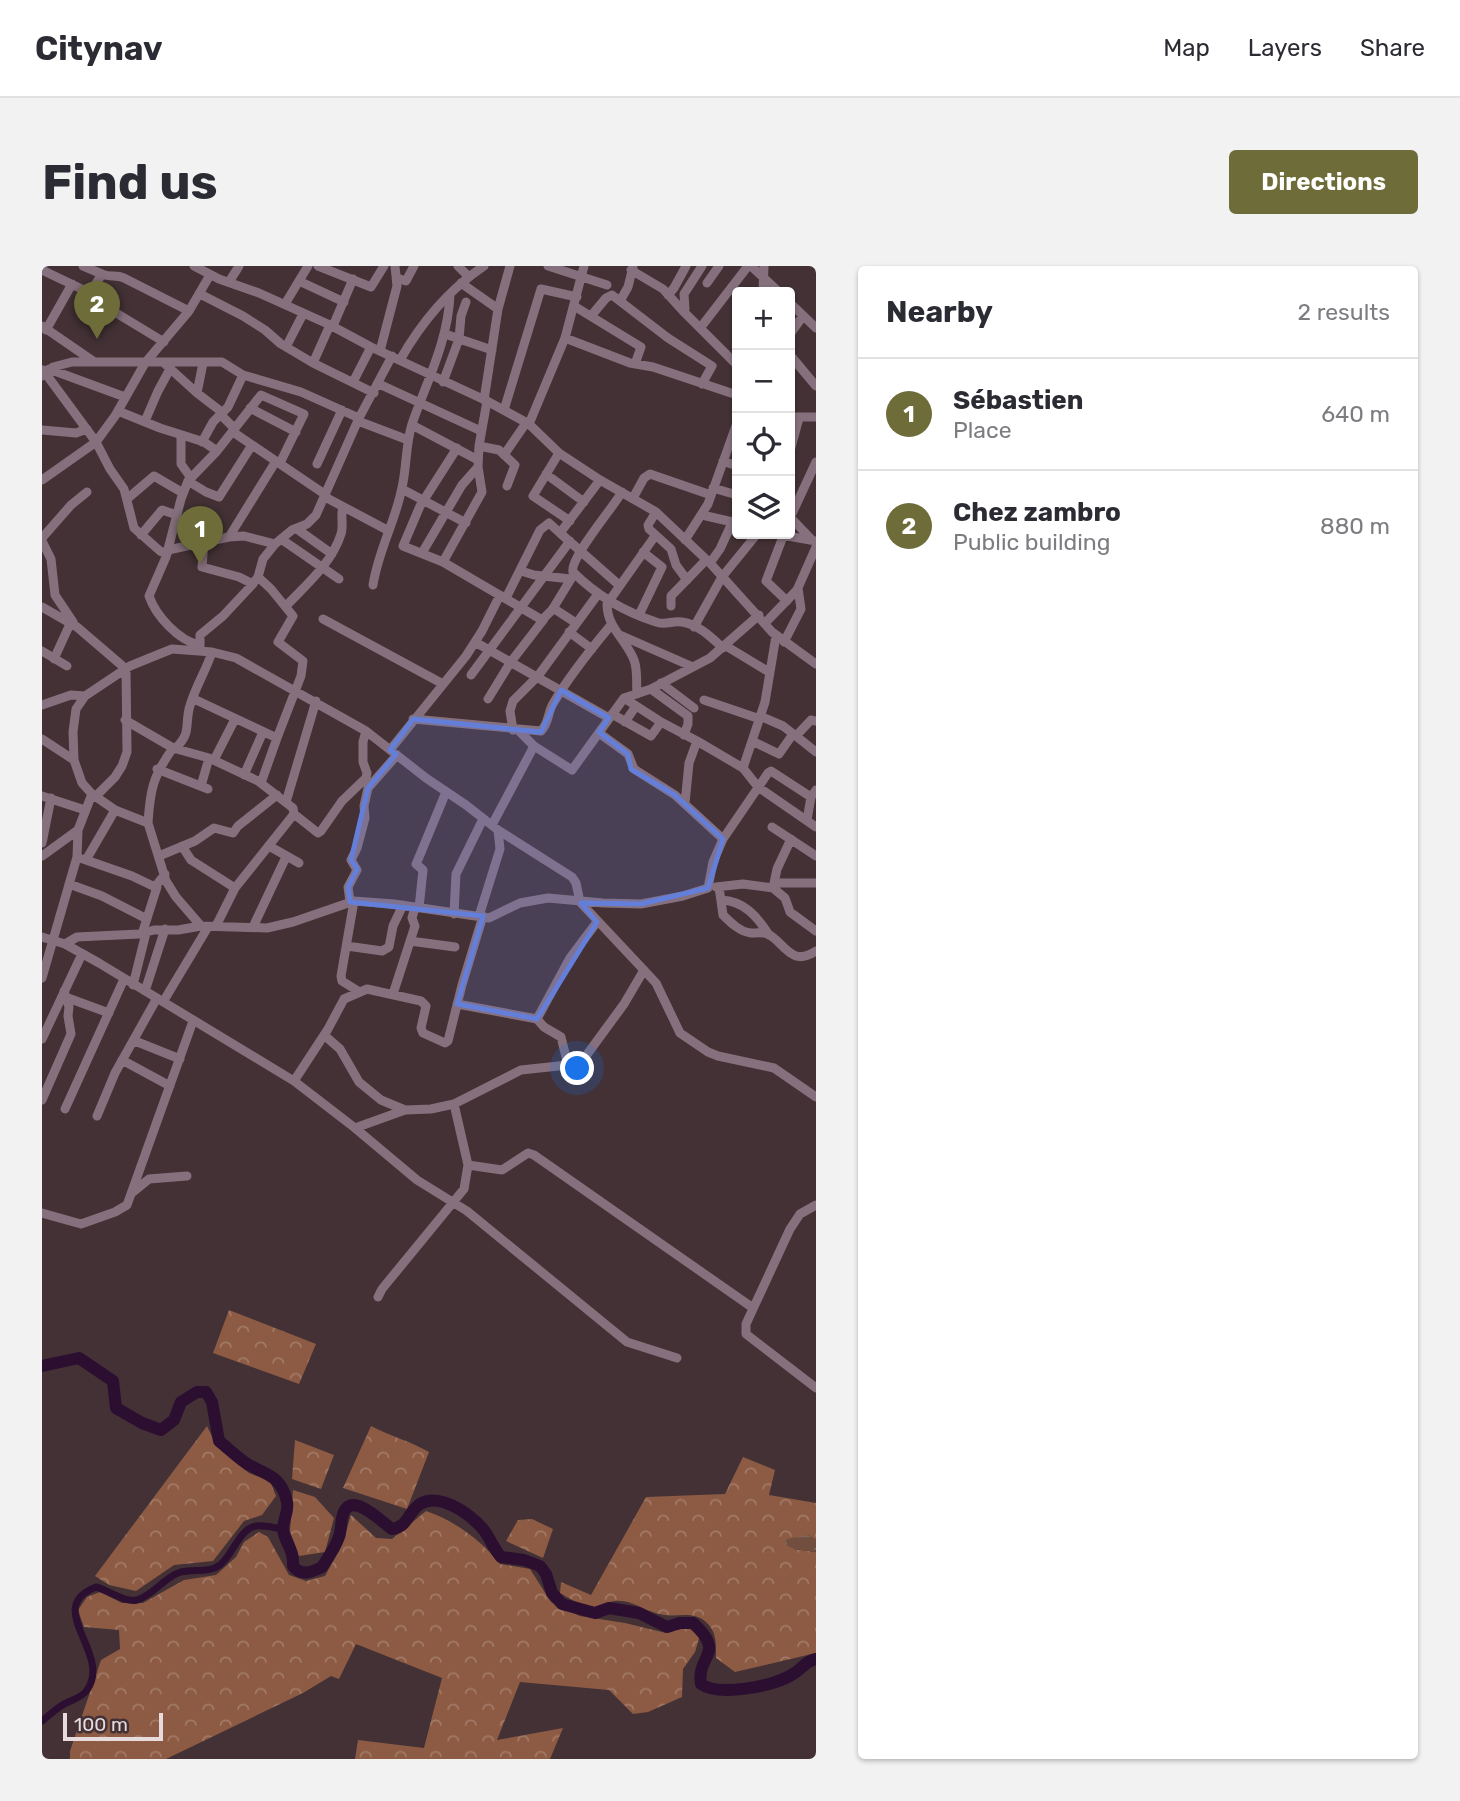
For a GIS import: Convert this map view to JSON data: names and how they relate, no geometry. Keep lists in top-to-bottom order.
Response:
{
  "scale_bar": "100 m",
  "page": {
    "header": "Citynav",
    "nav": ["Map", "Layers", "Share"],
    "buttons": "Directions",
    "title": "Find us",
    "heading": ["Nearby", "2 results"],
    "pins": ["2", "1"],
    "map_buttons": ["+", "−"],
    "list": [
      {
        "mark": "1",
        "name": "Sébastien",
        "note": "Place",
        "value": "640 m"
      },
      {
        "mark": "2",
        "name": "Chez zambro",
        "note": "Public building",
        "value": "880 m"
      }
    ],
    "scale": "100 m"
  }
}
